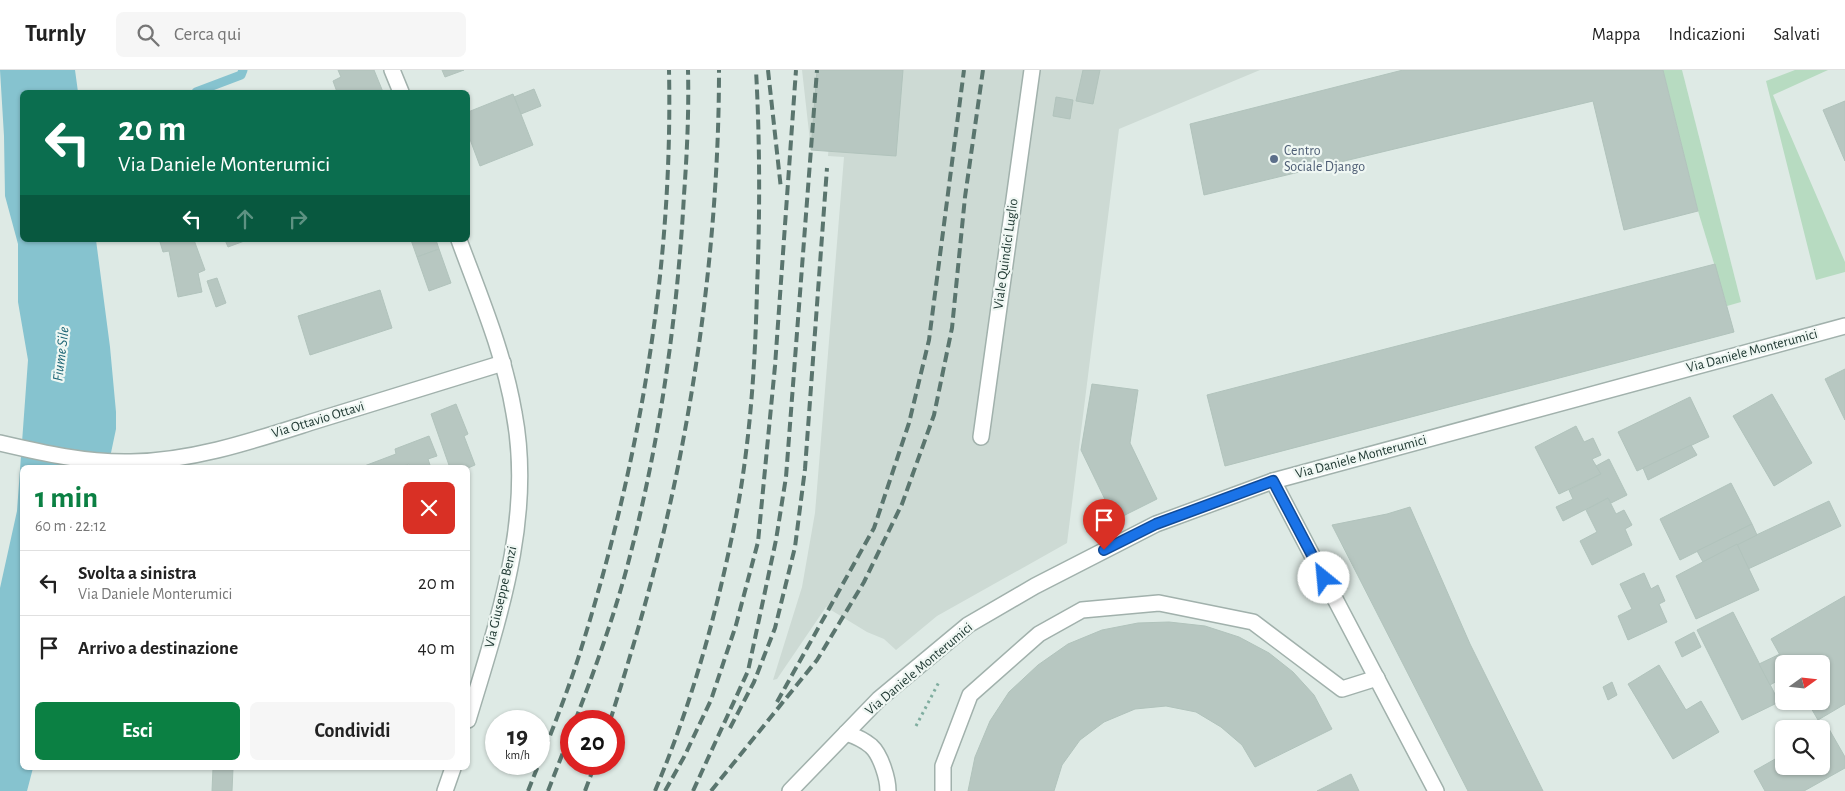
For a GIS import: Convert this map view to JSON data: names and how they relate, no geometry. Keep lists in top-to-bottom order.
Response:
{
  "streets": {
    "street": [
      "Viale Quindici Luglio",
      "Via Daniele Monterumici",
      "Via Ottavio Ottavi",
      "Via Giuseppe Benzi"
    ]
  },
  "crossings": [
    ["Via Ottavio Ottavi", "Via Giuseppe Benzi"]
  ],
  "water": ["Fiume Sile"],
  "places": ["Centro Sociale Django"],
  "north": "right",
  "page": {
    "header": "Turnly",
    "search": "Cerca qui",
    "nav": ["Mappa", "Indicazioni", "Salvati"],
    "turn": ["20 m", "Via Daniele Monterumici"],
    "heading": ["1 min", "60 m · 22:12"],
    "list": [
      {
        "name": "Svolta a sinistra",
        "note": "Via Daniele Monterumici",
        "value": "20 m"
      },
      {
        "name": "Arrivo a destinazione",
        "value": "40 m"
      }
    ],
    "buttons": ["Esci", "Condividi"],
    "speed": "19 km/h",
    "limit": "20"
  }
}
